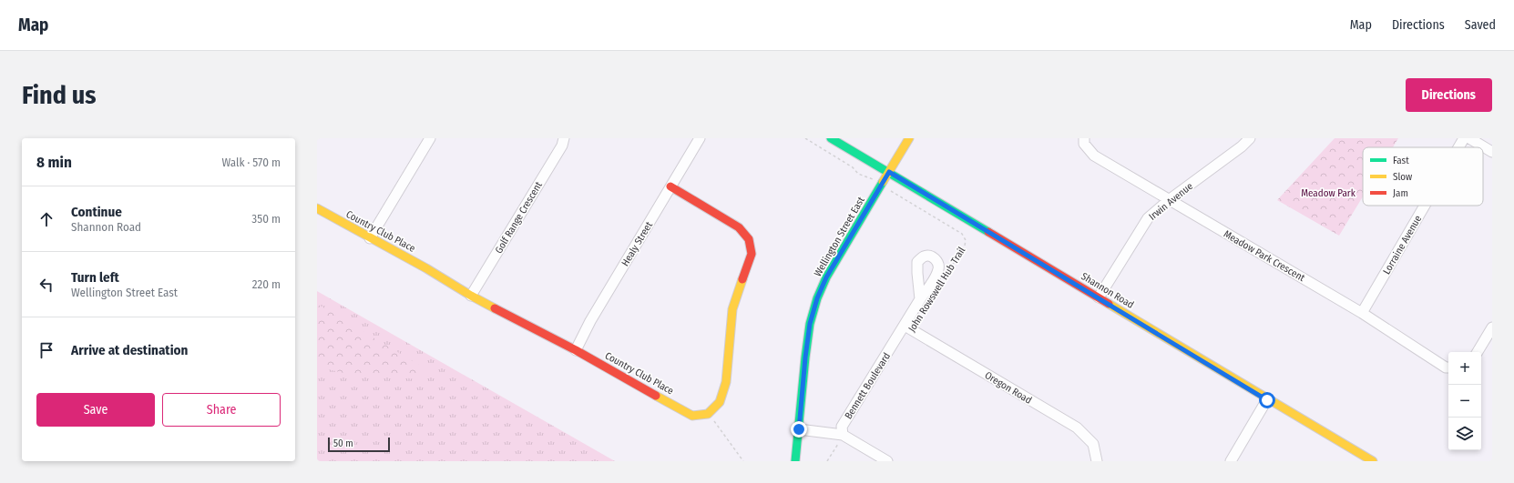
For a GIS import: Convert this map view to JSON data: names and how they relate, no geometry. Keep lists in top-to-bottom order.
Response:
{
  "streets": {
    "street": [
      "Irwin Avenue",
      "Golf Range Crescent",
      "Country Club Place",
      "Wellington Street East",
      "Healy Street",
      "Lorraine Avenue",
      "Meadow Park Crescent",
      "Shannon Road",
      "Bennett Boulevard",
      "Oregon Road"
    ],
    "path": ["John Rowswell Hub Trail"]
  },
  "crossings": [
    ["Irwin Avenue", "Meadow Park Crescent"],
    ["Irwin Avenue", "Shannon Road"],
    ["Golf Range Crescent", "Country Club Place"],
    ["Country Club Place", "Healy Street"],
    ["Wellington Street East", "John Rowswell Hub Trail"],
    ["Wellington Street East", "Shannon Road"],
    ["Lorraine Avenue", "Meadow Park Crescent"],
    ["Bennett Boulevard", "Oregon Road"]
  ],
  "parks": ["Meadow Park"],
  "legend": ["Fast", "Slow", "Jam"],
  "scale_bar": "50 m",
  "page": {
    "header": "Map",
    "nav": ["Map", "Directions", "Saved"],
    "buttons": [
      "Directions",
      ["Save", "Share"]
    ],
    "title": "Find us",
    "heading": ["8 min", "Walk · 570 m"],
    "list": [
      ["Continue", "Shannon Road", "350 m"],
      ["Turn left", "Wellington Street East", "220 m"],
      "Arrive at destination"
    ],
    "map_buttons": ["+", "−"],
    "scale": "50 m"
  }
}
